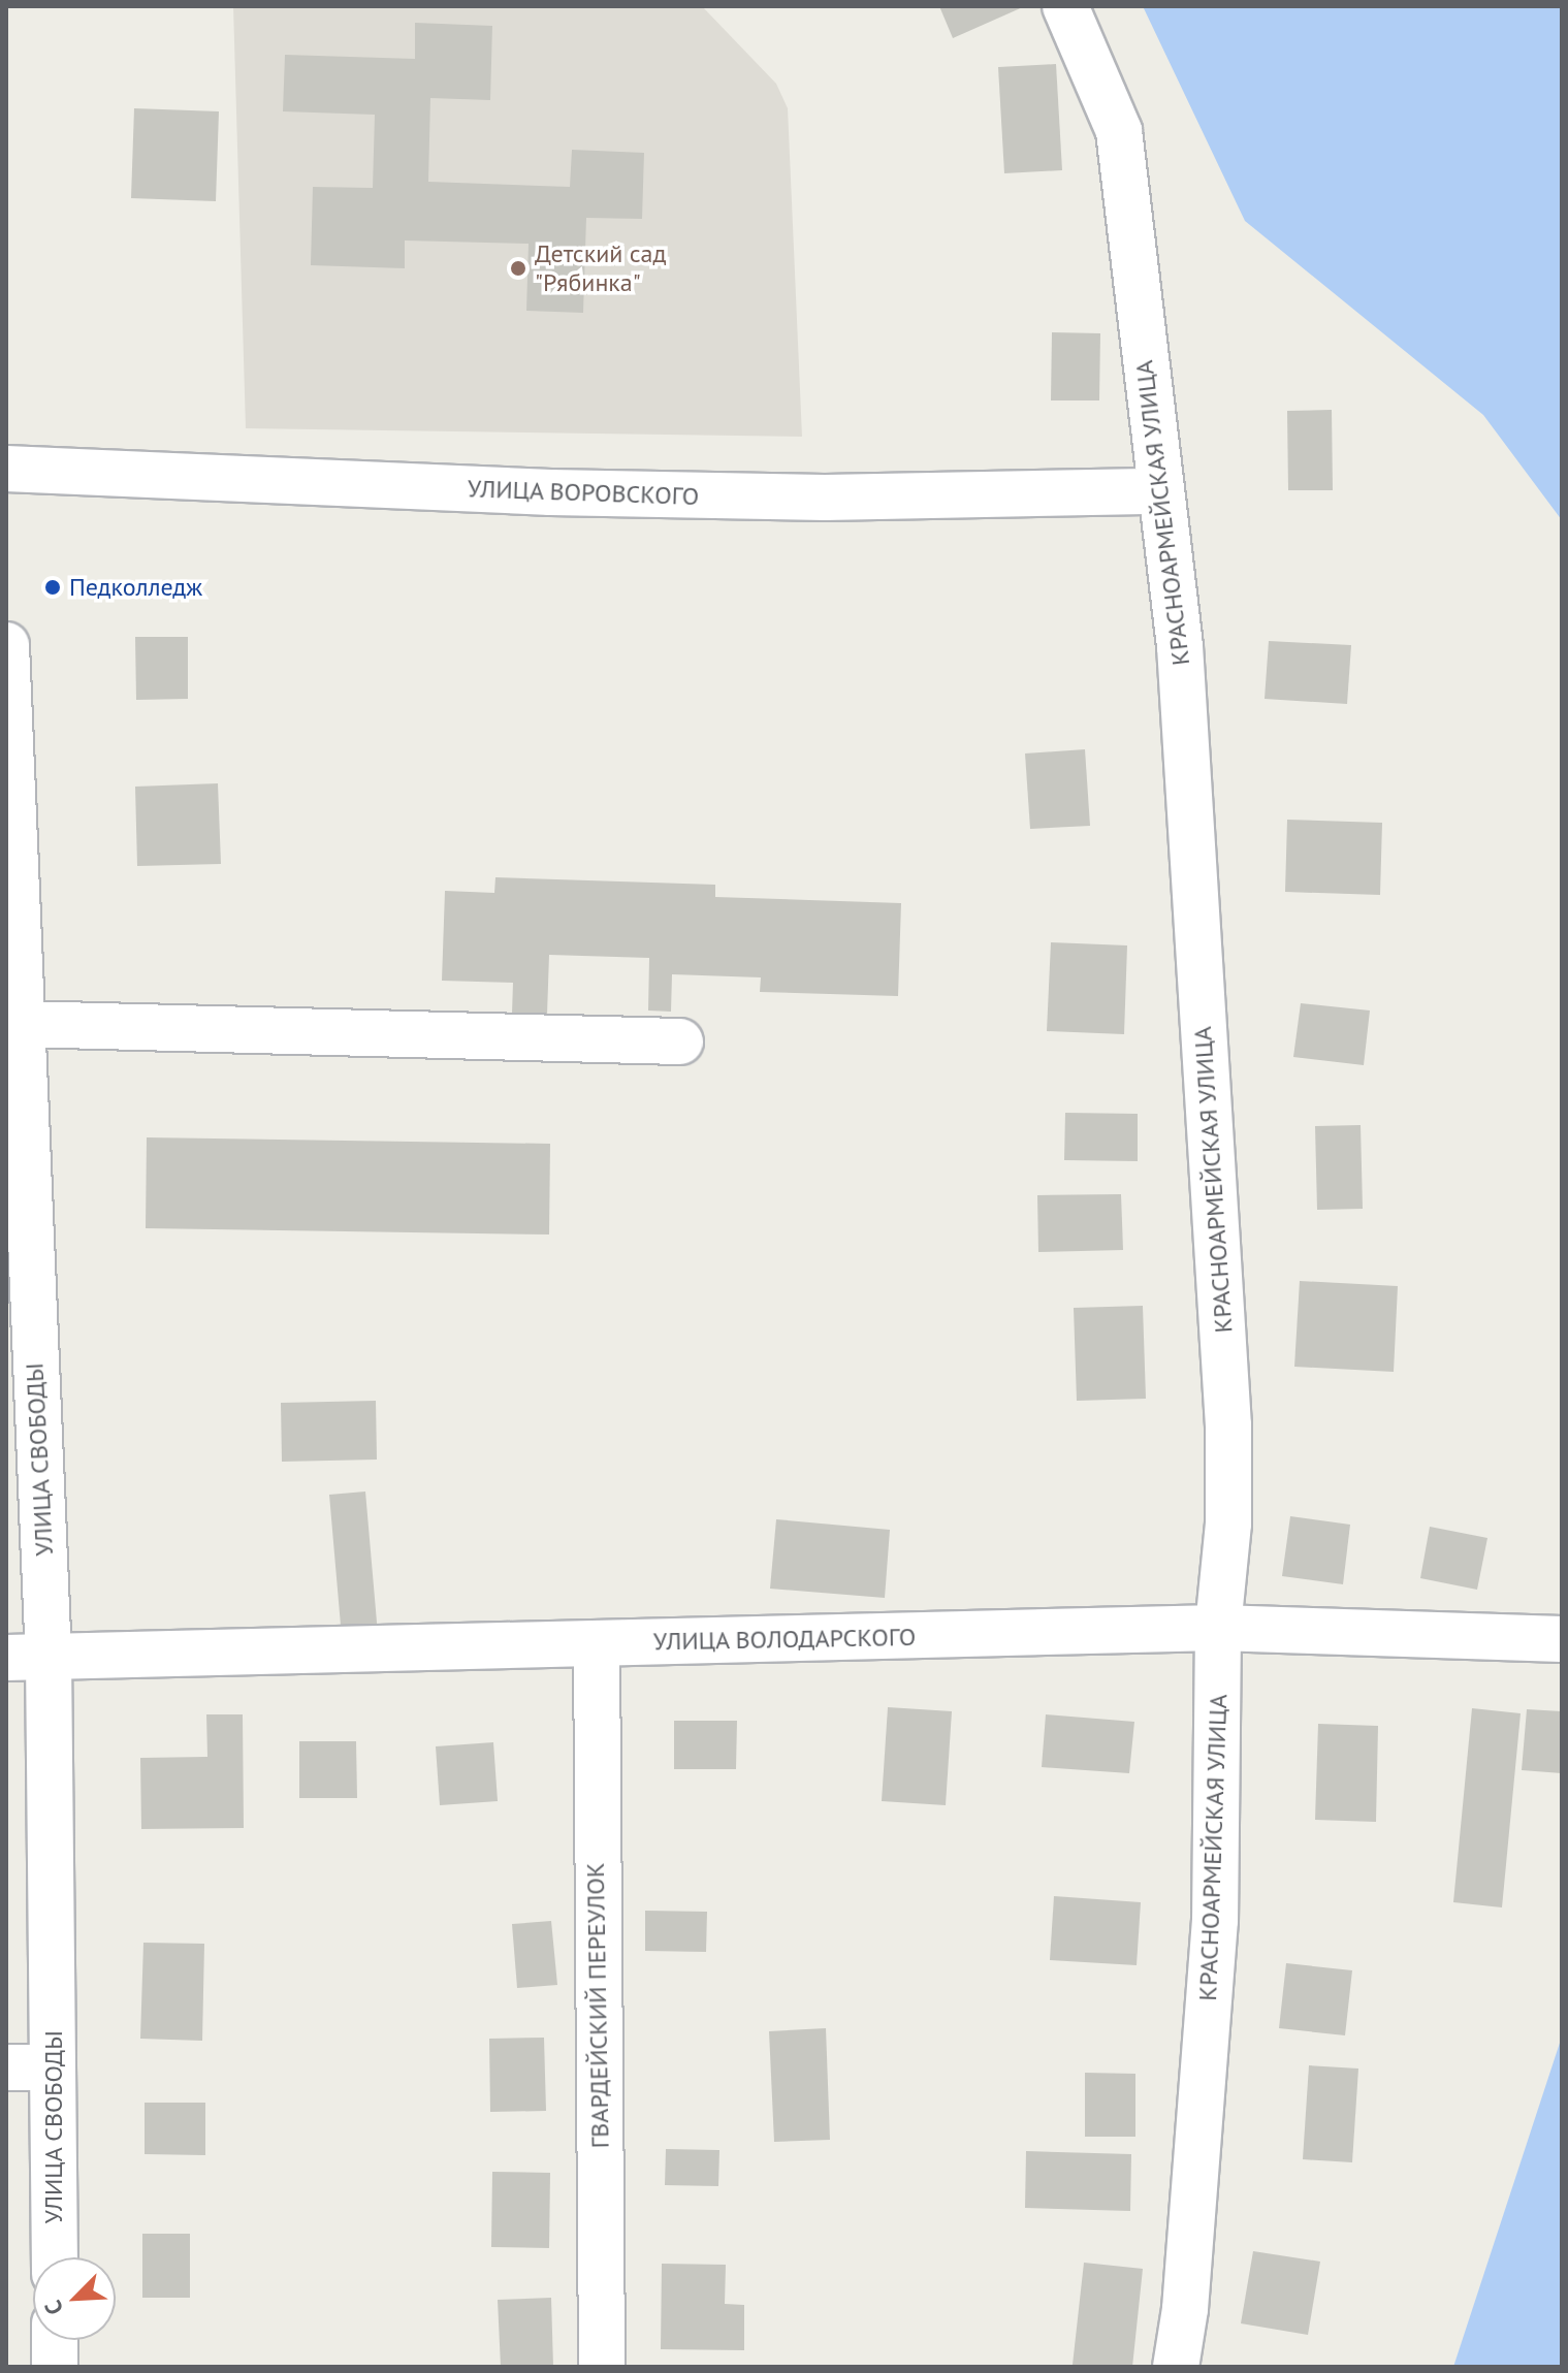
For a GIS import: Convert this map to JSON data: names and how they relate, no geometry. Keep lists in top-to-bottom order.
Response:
{
  "streets": {
    "street": [
      "УЛИЦА ВОРОВСКОГО",
      "КРАСНОАРМЕЙСКАЯ УЛИЦА",
      "УЛИЦА СВОБОДЫ",
      "УЛИЦА ВОЛОДАРСКОГО",
      "ГВАРДЕЙСКИЙ ПЕРЕУЛОК"
    ]
  },
  "crossings": [
    ["УЛИЦА ВОРОВСКОГО", "КРАСНОАРМЕЙСКАЯ УЛИЦА"],
    ["КРАСНОАРМЕЙСКАЯ УЛИЦА", "УЛИЦА ВОЛОДАРСКОГО"],
    ["УЛИЦА СВОБОДЫ", "УЛИЦА ВОЛОДАРСКОГО"],
    ["УЛИЦА ВОЛОДАРСКОГО", "ГВАРДЕЙСКИЙ ПЕРЕУЛОК"]
  ],
  "places": ["Детский сад \"Рябинка\"", "Педколледж"],
  "north": "bottom left"
}
